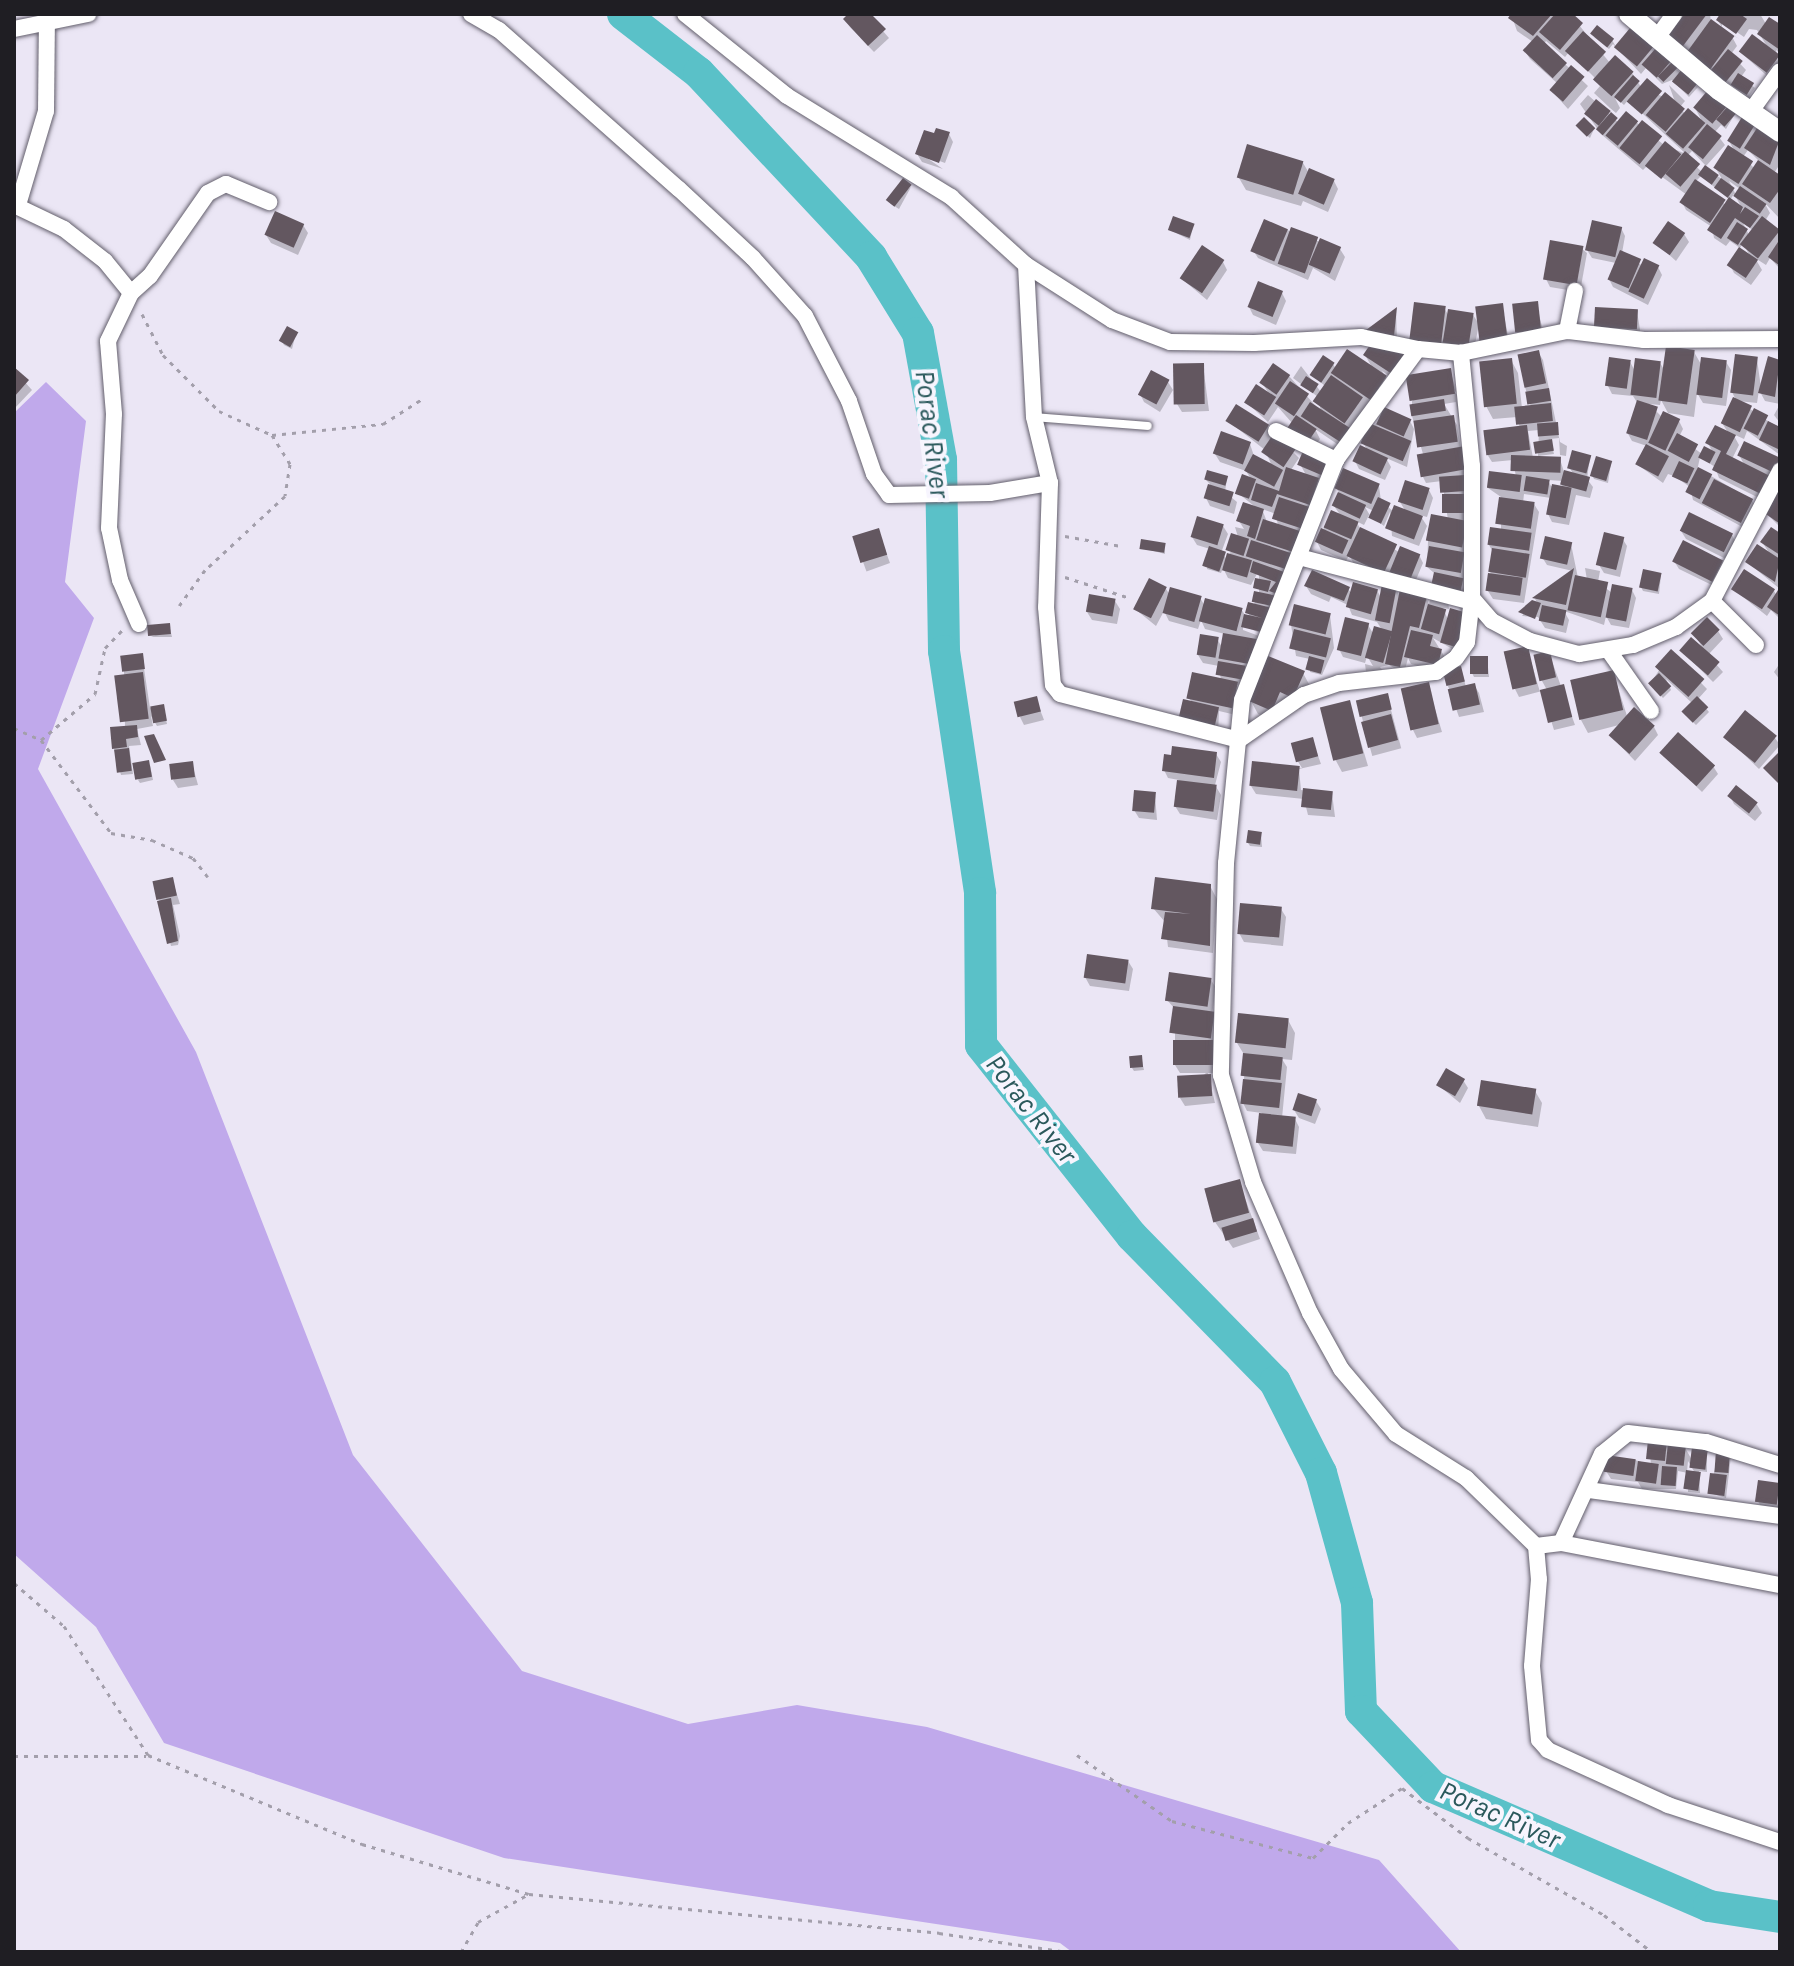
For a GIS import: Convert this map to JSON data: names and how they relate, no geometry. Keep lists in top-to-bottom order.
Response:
{
  "water": ["Porac River"]
}
